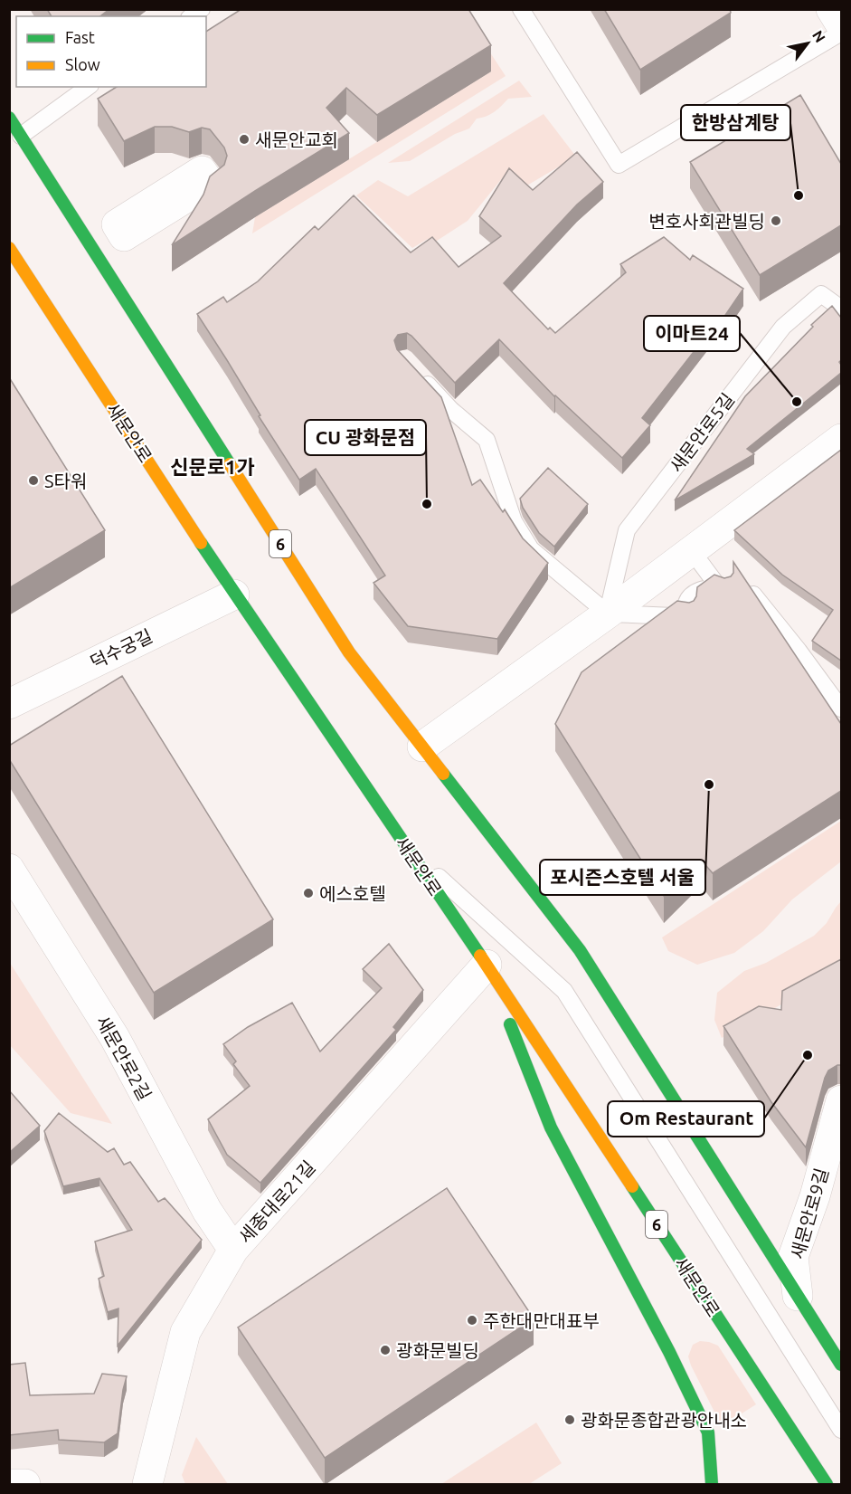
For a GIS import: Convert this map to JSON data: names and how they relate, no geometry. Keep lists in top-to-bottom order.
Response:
{
  "streets": {
    "main road": ["새문안로", "6"],
    "street": [
      "덕수궁길",
      "새문안로2길",
      "세종대로21길",
      "새문안로9길"
    ],
    "lane": ["새문안로5길"]
  },
  "crossings": [
    ["새문안로", "덕수궁길"],
    ["새문안로", "세종대로21길"],
    ["6", "새문안로9길"],
    ["새문안로2길", "세종대로21길"]
  ],
  "districts": ["신문로1가"],
  "places": [
    "새문안교회",
    "한방삼계탕",
    "변호사회관빌딩",
    "이마트24",
    "S타워",
    "CU 광화문점",
    "포시즌스호텔 서울",
    "에스호텔",
    "Om Restaurant",
    "주한대만대표부",
    "광화문빌딩",
    "광화문종합관광안내소"
  ],
  "legend": ["Fast", "Slow"],
  "north": "top right"
}
